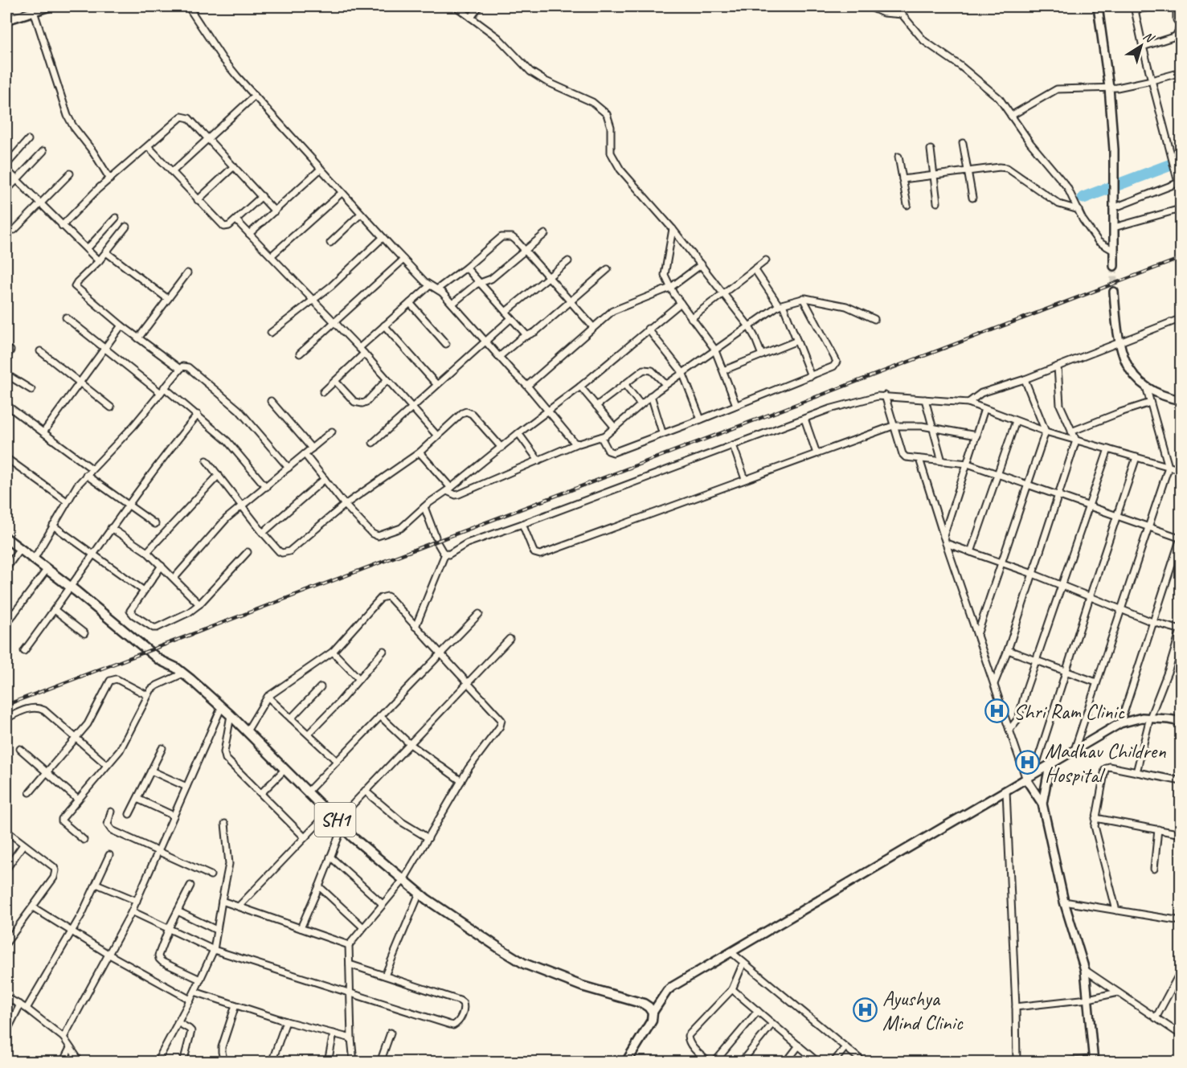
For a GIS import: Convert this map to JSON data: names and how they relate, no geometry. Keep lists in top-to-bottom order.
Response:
{
  "streets": {
    "main road": ["SH1"]
  },
  "places": {
    "hospital": ["Shri Ram Clinic", "Madhav Children Hospital", "Ayushya Mind Clinic"]
  },
  "north": "top right"
}
